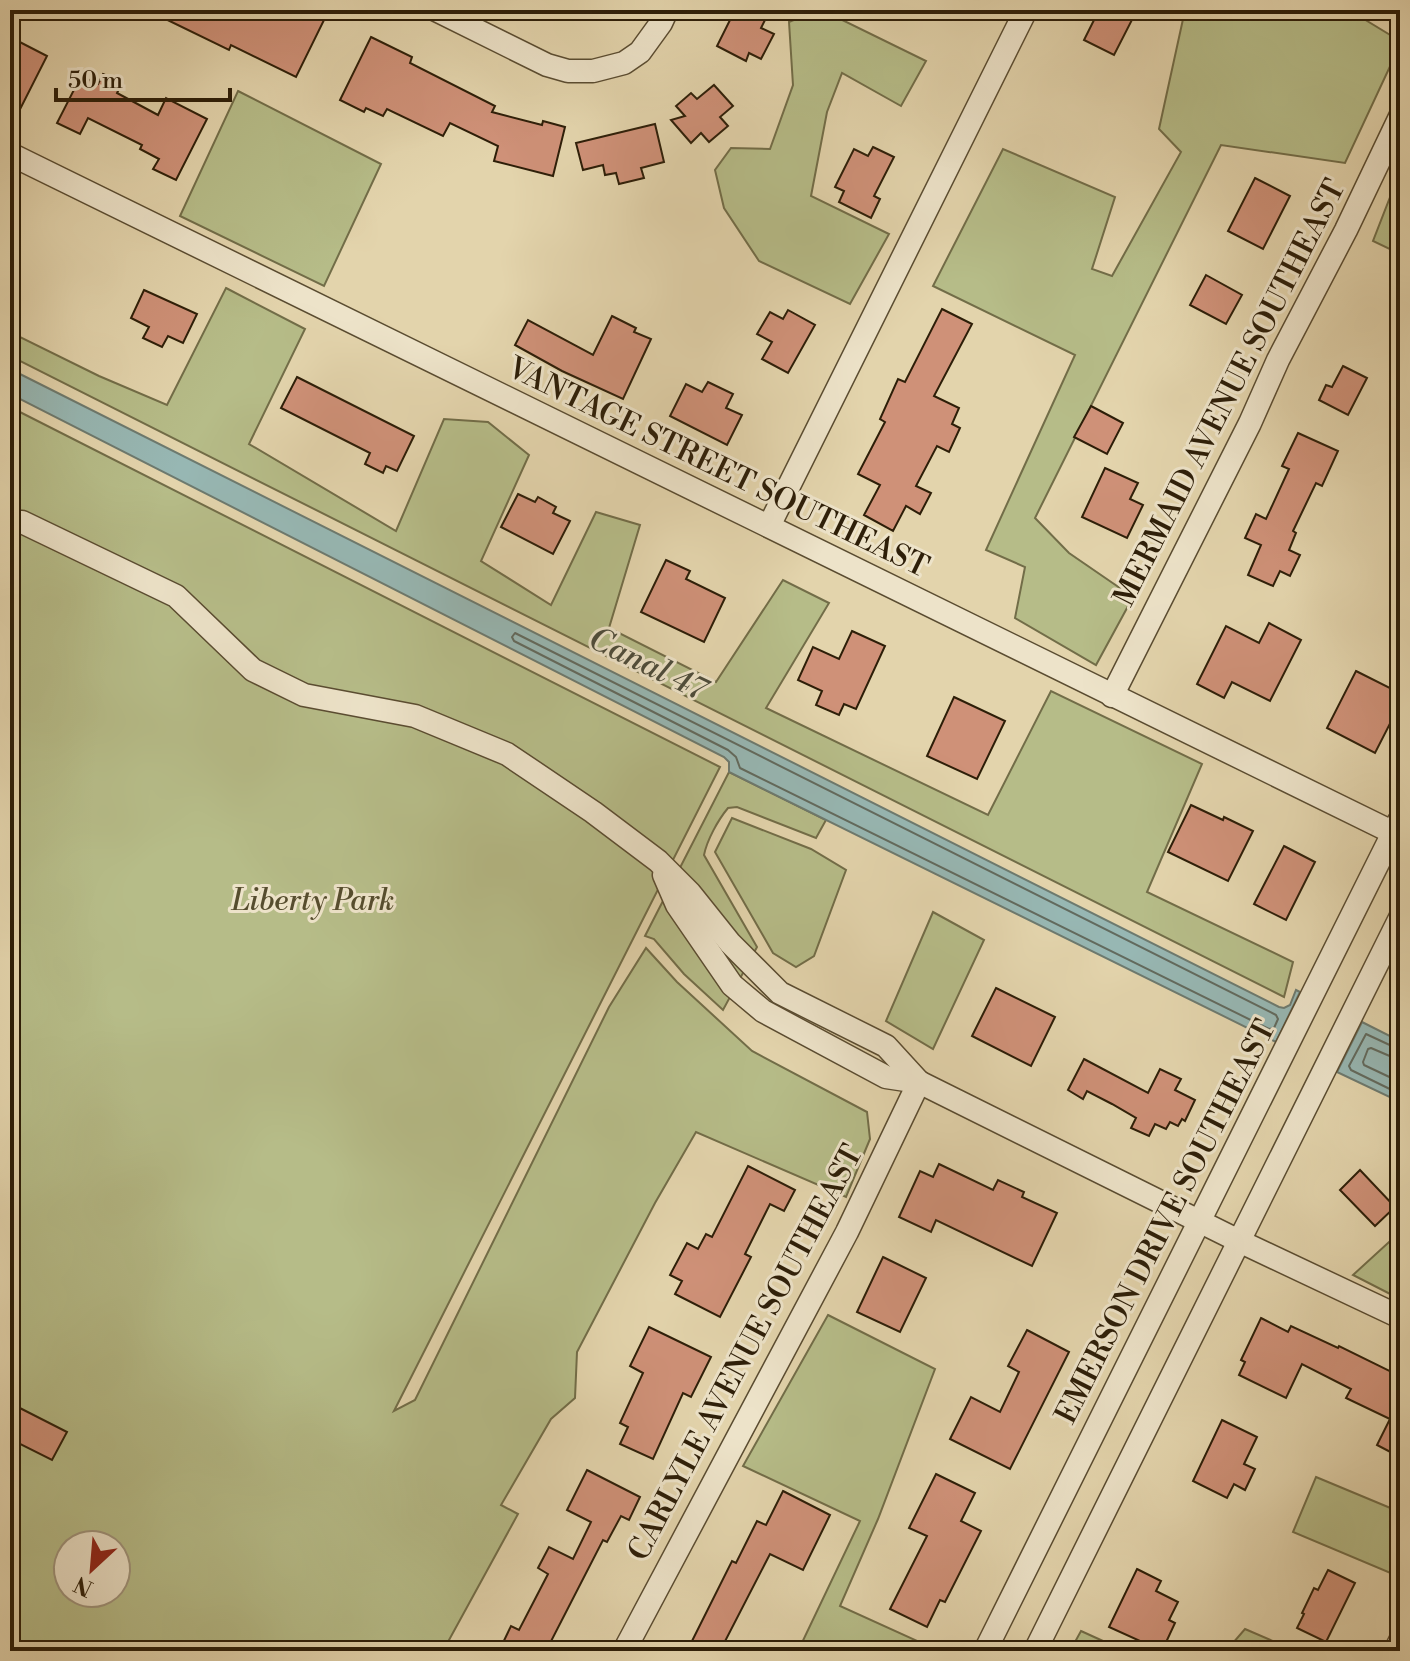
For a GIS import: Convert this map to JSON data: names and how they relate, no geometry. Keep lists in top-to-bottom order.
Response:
{
  "streets": {
    "street": [
      "MERMAID AVENUE SOUTHEAST",
      "VANTAGE STREET SOUTHEAST",
      "EMERSON DRIVE SOUTHEAST",
      "CARLYLE AVENUE SOUTHEAST"
    ]
  },
  "crossings": [
    ["MERMAID AVENUE SOUTHEAST", "VANTAGE STREET SOUTHEAST"],
    ["VANTAGE STREET SOUTHEAST", "EMERSON DRIVE SOUTHEAST"]
  ],
  "water": ["Canal 47"],
  "parks": ["Liberty Park"],
  "scale_bar": "50 m",
  "north": "bottom left"
}
